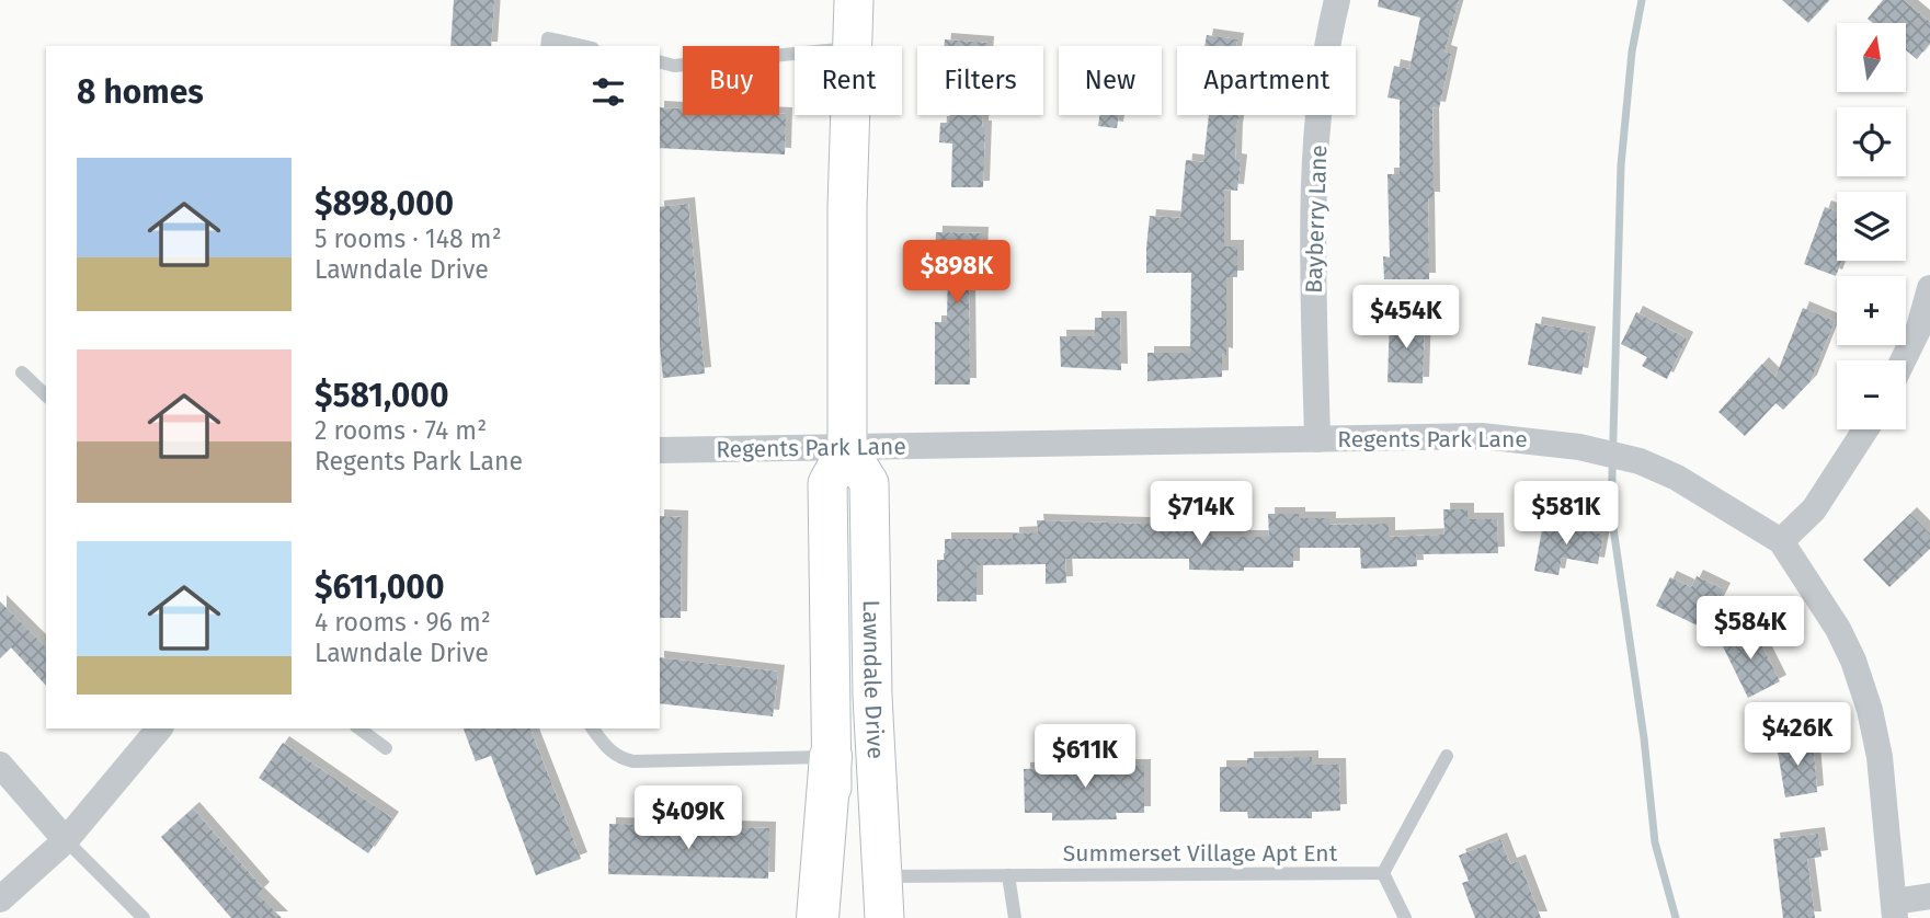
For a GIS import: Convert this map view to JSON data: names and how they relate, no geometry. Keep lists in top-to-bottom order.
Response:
{
  "streets": {
    "main road": ["Lawndale Drive"],
    "street": ["Bayberry Lane", "Regents Park Lane"],
    "lane": ["Summerset Village Apt Ent"]
  },
  "crossings": [
    ["Bayberry Lane", "Regents Park Lane"],
    ["Regents Park Lane", "Lawndale Drive"],
    ["Lawndale Drive", "Summerset Village Apt Ent"]
  ],
  "north": "top",
  "page": {
    "map_buttons": ["+", "−"],
    "chip": [
      "Buy",
      "Rent",
      "Filters",
      "New",
      "Apartment"
    ],
    "heading": "8 homes",
    "list": [
      {
        "name": "$898,000",
        "note": "5 rooms · 148 m² · Lawndale Drive"
      },
      {
        "name": "$581,000",
        "note": "2 rooms · 74 m² · Regents Park Lane"
      },
      {
        "name": "$611,000",
        "note": "4 rooms · 96 m² · Lawndale Drive"
      }
    ],
    "price": [
      "$898K",
      "$454K",
      "$714K",
      "$581K",
      "$584K",
      "$426K",
      "$611K",
      "$409K"
    ]
  }
}
